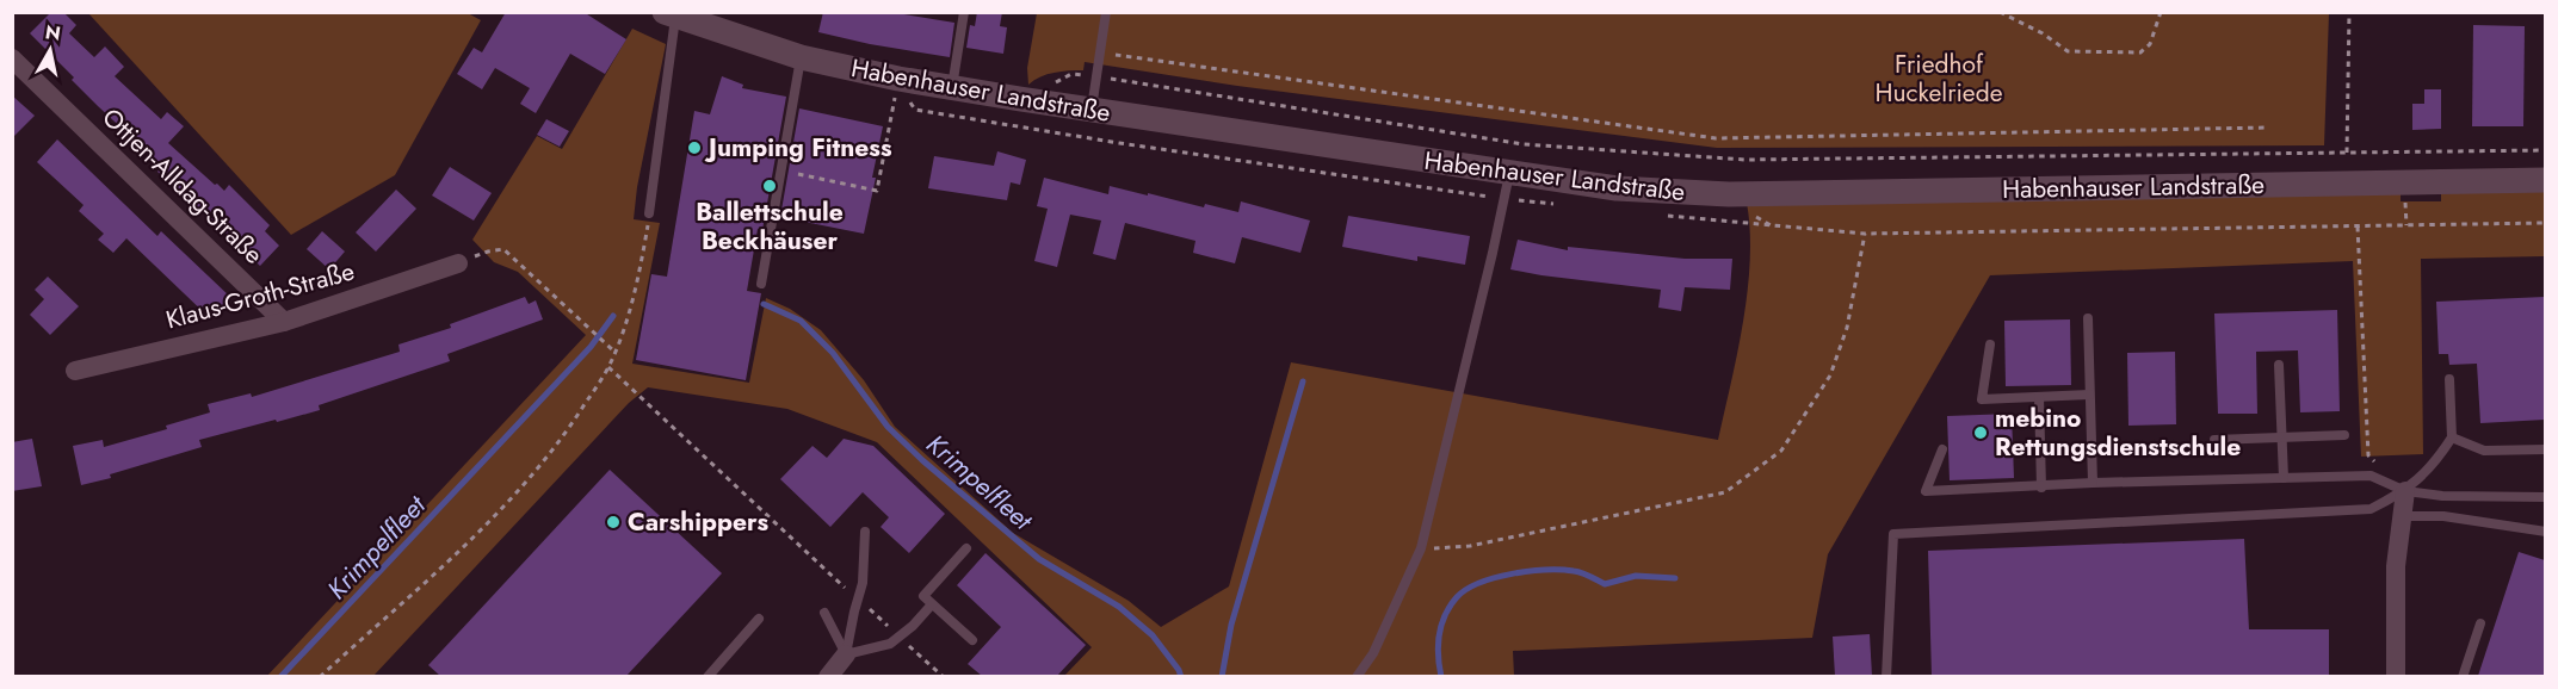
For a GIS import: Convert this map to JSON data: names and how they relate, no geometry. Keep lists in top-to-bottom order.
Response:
{
  "streets": {
    "street": ["Habenhauser Landstraße", "Ottjen-Alldag-Straße", "Klaus-Groth-Straße"]
  },
  "crossings": [
    ["Ottjen-Alldag-Straße", "Klaus-Groth-Straße"]
  ],
  "water": ["Krimpelfleet"],
  "parks": ["Friedhof Huckelriede"],
  "places": [
    "Jumping Fitness",
    "Ballettschule Beckhäuser",
    "mebino Rettungsdienstschule",
    "Carshippers"
  ],
  "north": "top"
}
